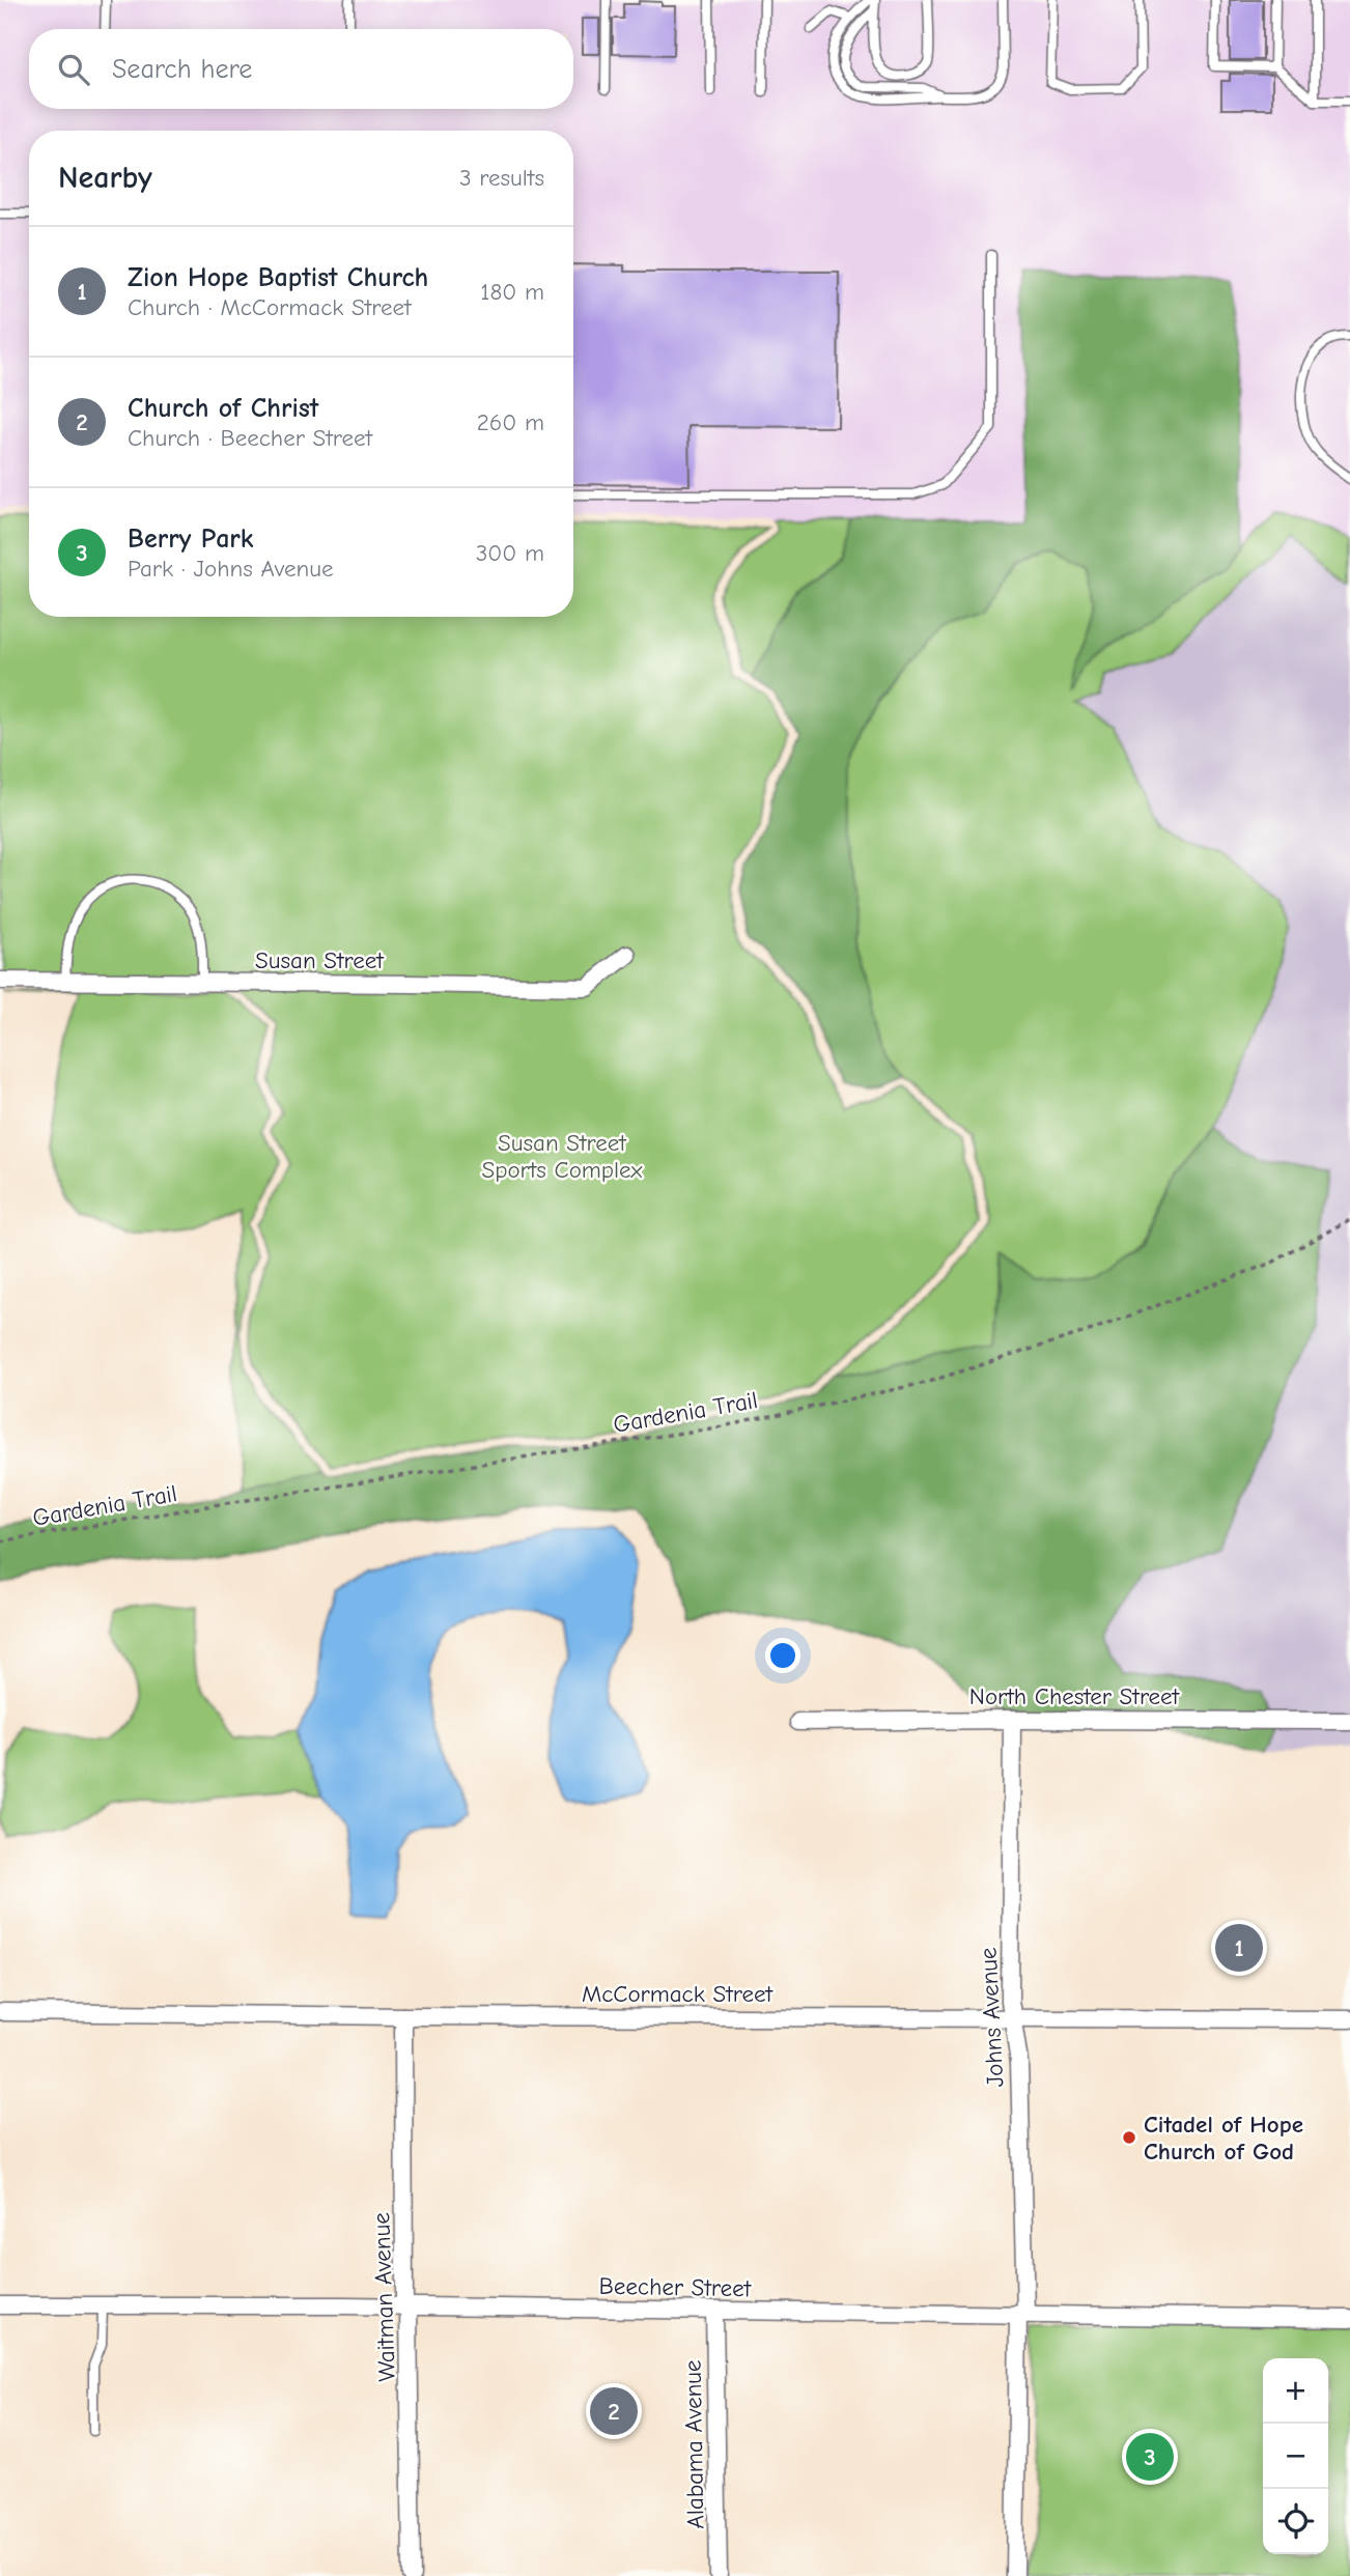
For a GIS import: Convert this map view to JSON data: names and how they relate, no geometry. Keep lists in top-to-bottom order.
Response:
{
  "streets": {
    "street": [
      "Susan Street",
      "North Chester Street",
      "McCormack Street",
      "Johns Avenue",
      "Beecher Street",
      "Waitman Avenue",
      "Alabama Avenue"
    ],
    "path": ["Gardenia Trail"]
  },
  "crossings": [
    ["North Chester Street", "Johns Avenue"],
    ["McCormack Street", "Johns Avenue"],
    ["McCormack Street", "Waitman Avenue"],
    ["Johns Avenue", "Beecher Street"],
    ["Beecher Street", "Waitman Avenue"],
    ["Beecher Street", "Alabama Avenue"]
  ],
  "parks": ["Susan Street Sports Complex"],
  "places": ["Citadel of Hope Church of God"],
  "page": {
    "search": "Search here",
    "heading": ["Nearby", "3 results"],
    "list": [
      {
        "mark": "1",
        "name": "Zion Hope Baptist Church",
        "note": "Church · McCormack Street",
        "value": "180 m"
      },
      {
        "mark": "2",
        "name": "Church of Christ",
        "note": "Church · Beecher Street",
        "value": "260 m"
      },
      {
        "mark": "3",
        "name": "Berry Park",
        "note": "Park · Johns Avenue",
        "value": "300 m"
      }
    ],
    "pins": ["1", "2", "3"],
    "map_buttons": ["+", "−"]
  }
}
